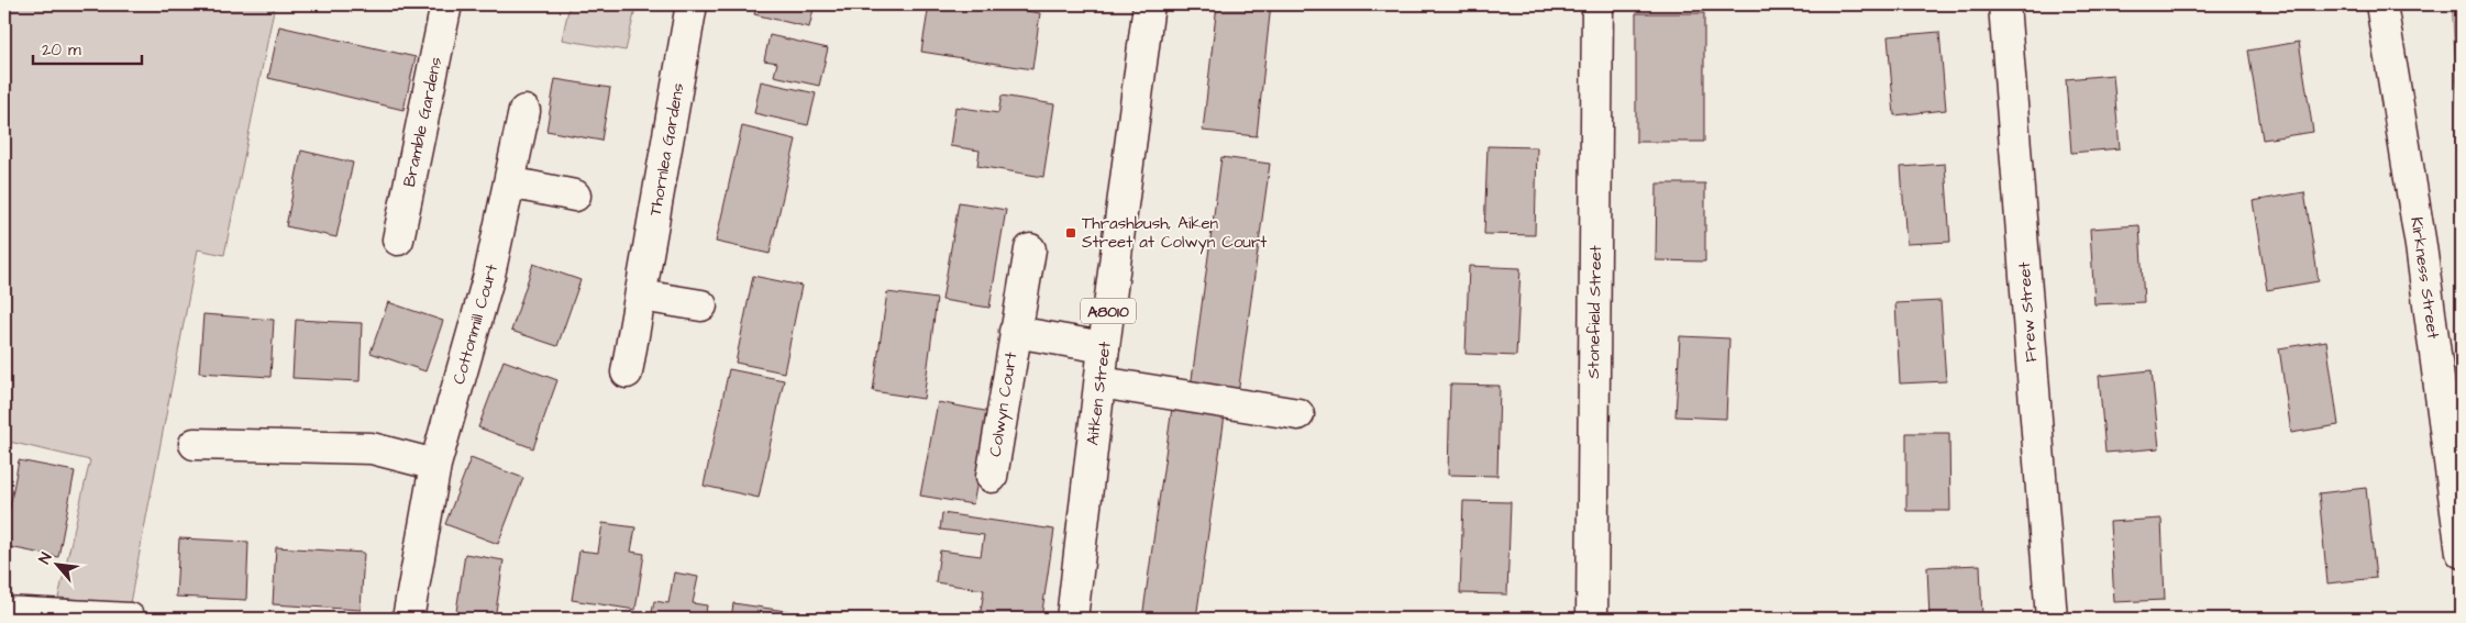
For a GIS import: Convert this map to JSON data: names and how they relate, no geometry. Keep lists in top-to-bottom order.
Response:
{
  "streets": {
    "street": [
      "Bramble Gardens",
      "Thornlea Gardens",
      "Kirkness Street",
      "A8010",
      "Stonefield Street",
      "Frew Street",
      "Cottonmill Court",
      "Aitken Street",
      "Colwyn Court"
    ]
  },
  "crossings": [
    ["Aitken Street", "Colwyn Court"]
  ],
  "places": {
    "transit": ["Thrashbush, Aiken Street at Colwyn Court"]
  },
  "scale_bar": "20 m",
  "north": "top left"
}
